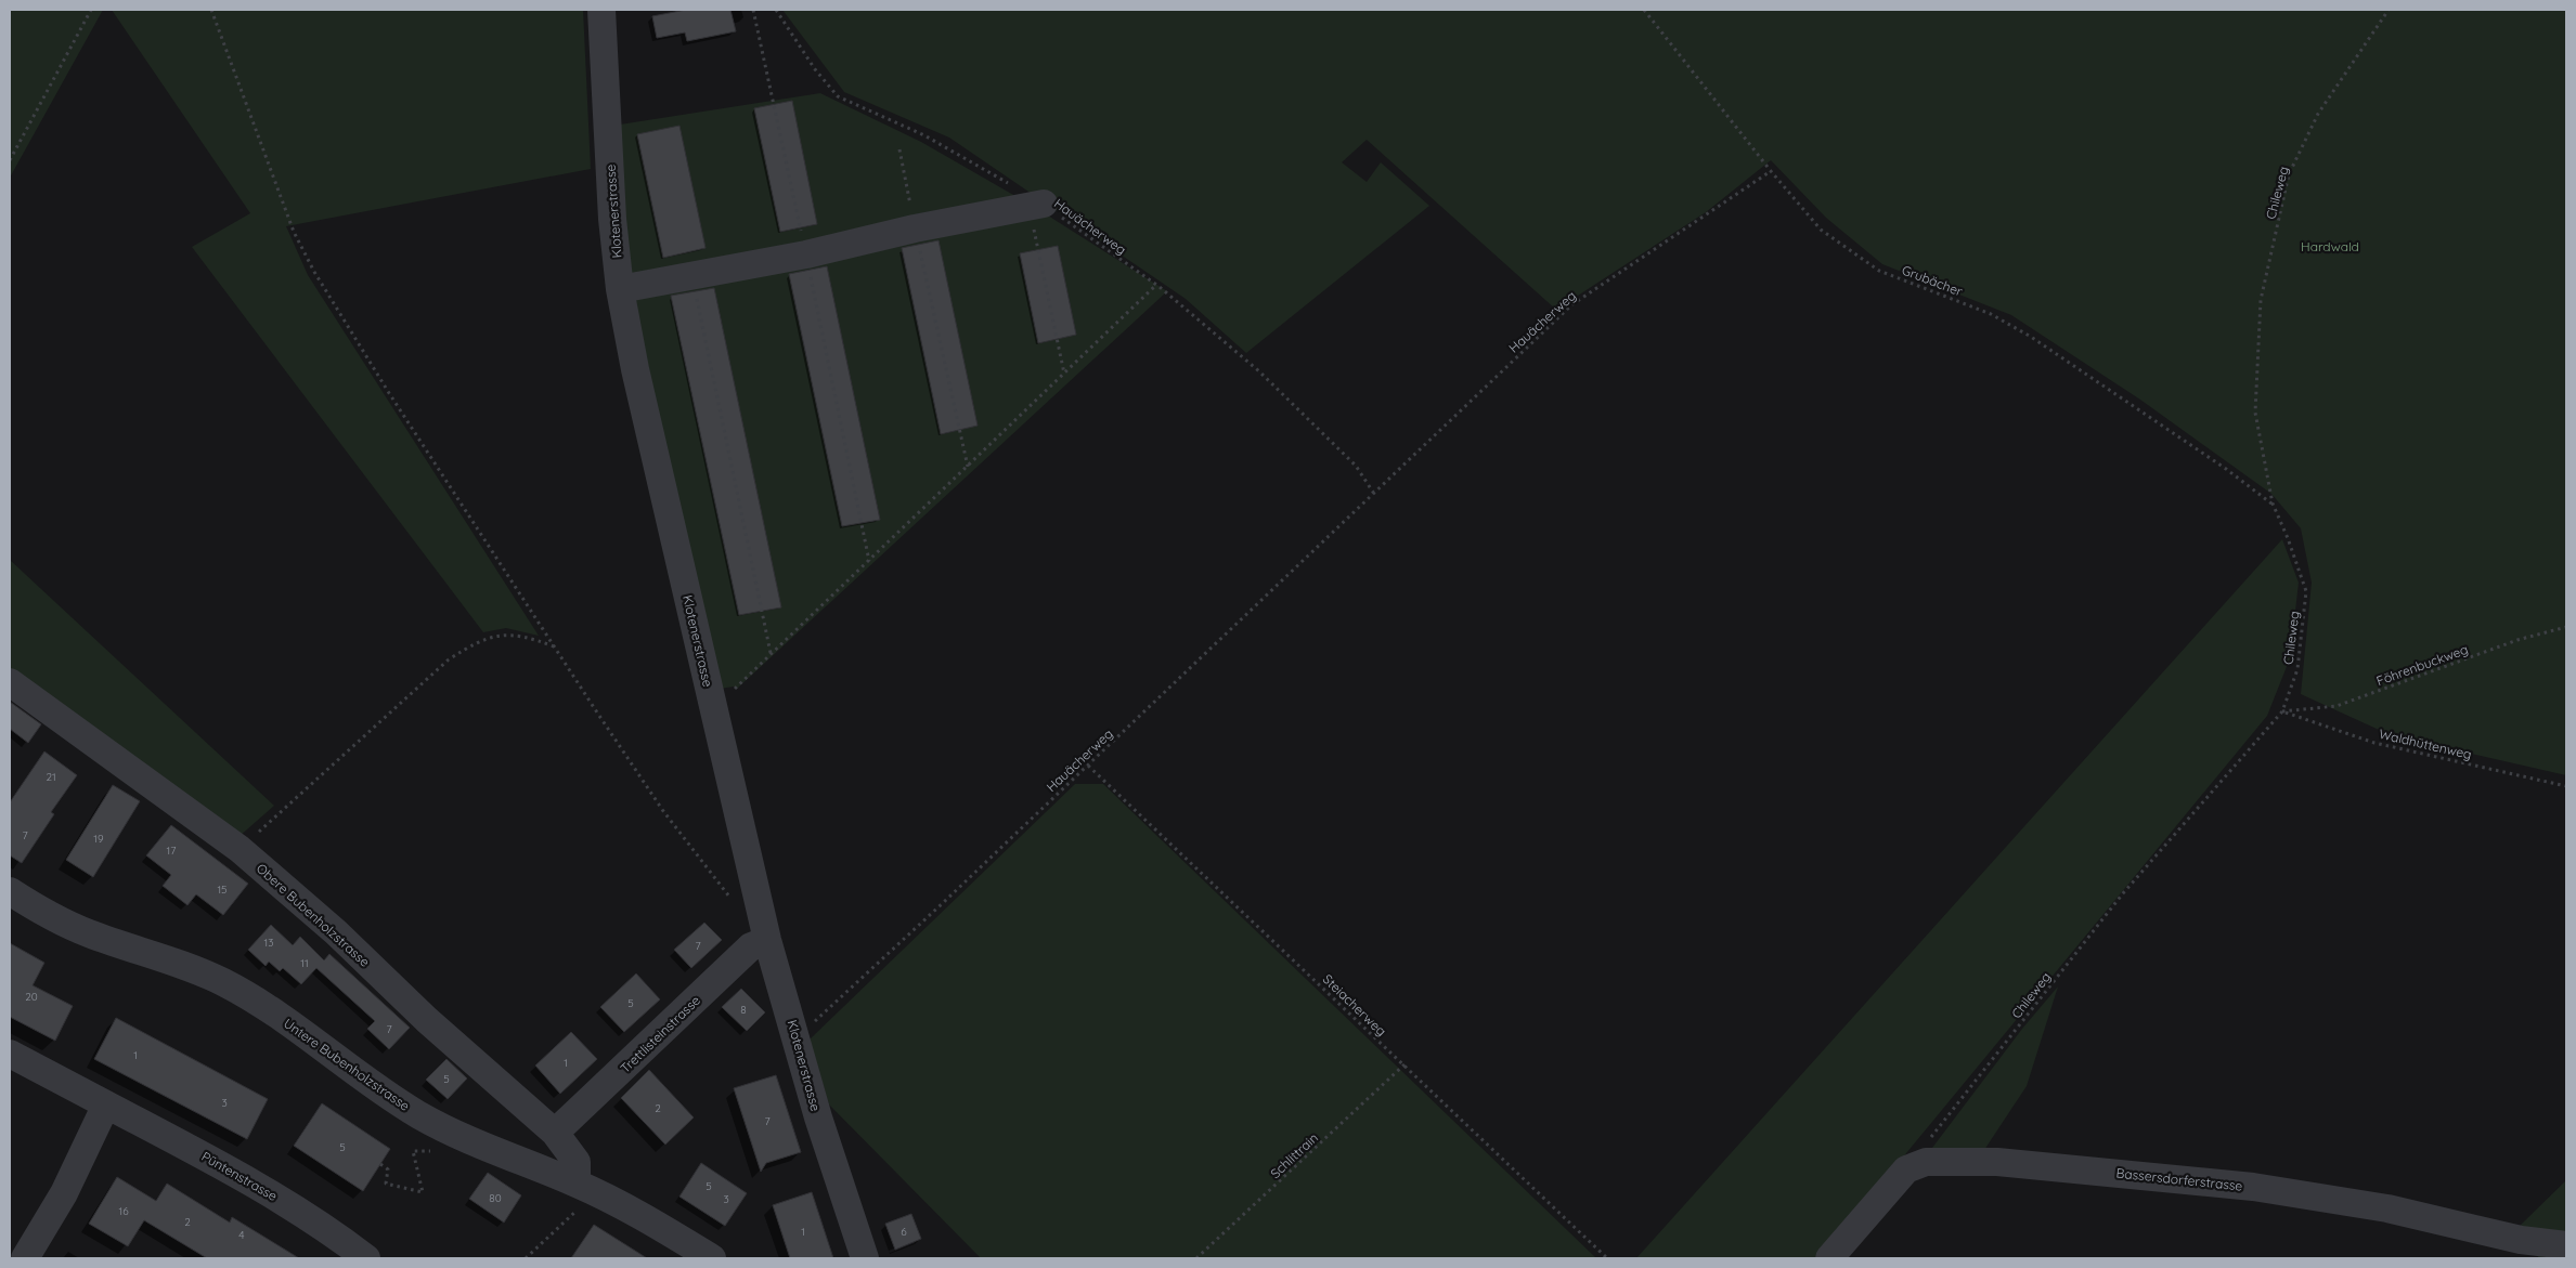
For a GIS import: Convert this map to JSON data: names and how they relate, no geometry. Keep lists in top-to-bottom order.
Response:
{
  "streets": {
    "street": [
      "Klotenerstrasse",
      "Obere Bubenholzstrasse",
      "Trettlisteinstrasse",
      "Untere Bubenholzstrasse",
      "Püntenstrasse",
      "Bassersdorferstrasse"
    ],
    "path": [
      "Chileweg",
      "Hauächerweg",
      "Grubächer",
      "Föhrenbuckweg",
      "Waldhüttenweg",
      "Steiacherweg",
      "Schlittrain"
    ]
  },
  "crossings": [
    ["Chileweg", "Grubächer"],
    ["Chileweg", "Föhrenbuckweg"],
    ["Chileweg", "Waldhüttenweg"],
    ["Chileweg", "Bassersdorferstrasse"],
    ["Klotenerstrasse", "Hauächerweg"],
    ["Klotenerstrasse", "Trettlisteinstrasse"],
    ["Hauächerweg", "Grubächer"],
    ["Hauächerweg", "Steiacherweg"],
    ["Föhrenbuckweg", "Waldhüttenweg"],
    ["Obere Bubenholzstrasse", "Trettlisteinstrasse"],
    ["Obere Bubenholzstrasse", "Untere Bubenholzstrasse"],
    ["Steiacherweg", "Schlittrain"]
  ],
  "parks": ["Hardwald"],
  "house_numbers": [
    "21",
    "7",
    "19",
    "17",
    "15",
    "13",
    "7",
    "11",
    "20",
    "5",
    "8",
    "7",
    "1",
    "1",
    "5",
    "3",
    "2",
    "7",
    "5",
    "5",
    "80",
    "3",
    "16",
    "2",
    "1",
    "6",
    "4"
  ]
}
